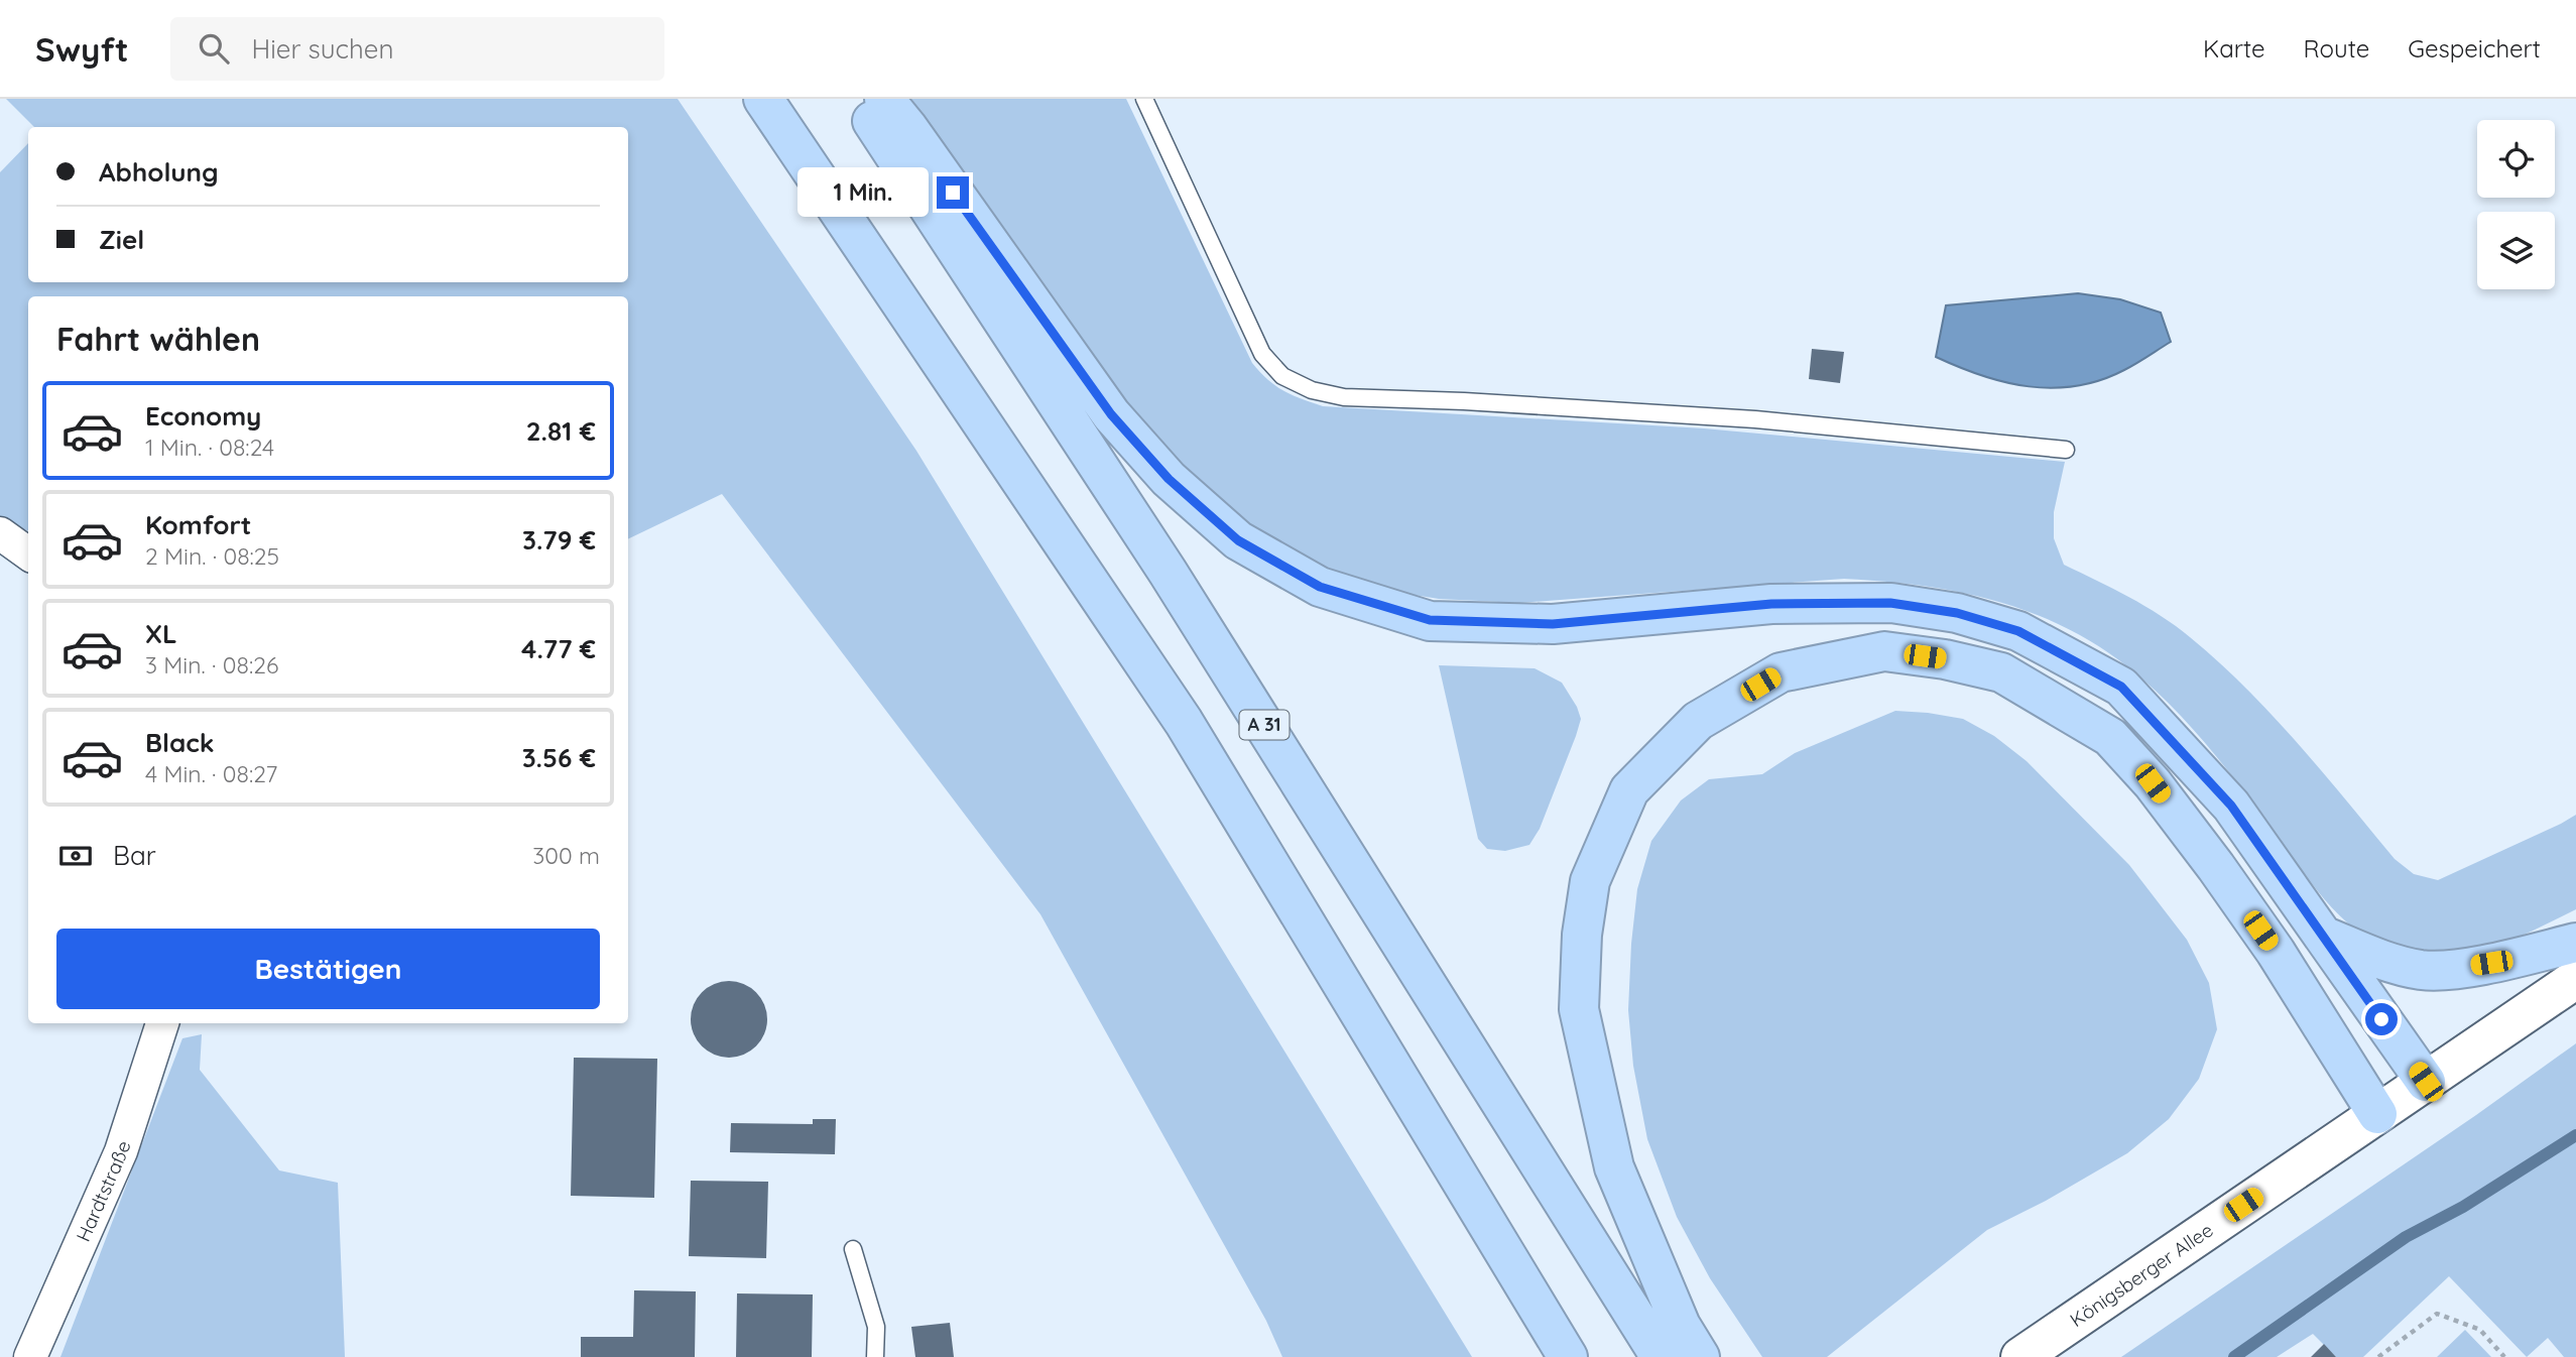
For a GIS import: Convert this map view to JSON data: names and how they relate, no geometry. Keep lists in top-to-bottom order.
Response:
{
  "streets": {
    "highway": ["A 31"],
    "main road": ["Königsberger Allee"],
    "street": ["Hardtstraße"]
  },
  "page": {
    "header": "Swyft",
    "search": "Hier suchen",
    "nav": ["Karte", "Route", "Gespeichert"],
    "banner": ["Abholung", "Ziel"],
    "bubble": "1 Min.",
    "heading": "Fahrt wählen",
    "list": [
      {
        "name": "Economy",
        "note": "1 Min. · 08:24",
        "value": "2.81 €"
      },
      {
        "name": "Komfort",
        "note": "2 Min. · 08:25",
        "value": "3.79 €"
      },
      {
        "name": "XL",
        "note": "3 Min. · 08:26",
        "value": "4.77 €"
      },
      {
        "name": "Black",
        "note": "4 Min. · 08:27",
        "value": "3.56 €"
      }
    ],
    "pay": ["Bar", "300 m"],
    "buttons": "Bestätigen"
  }
}
